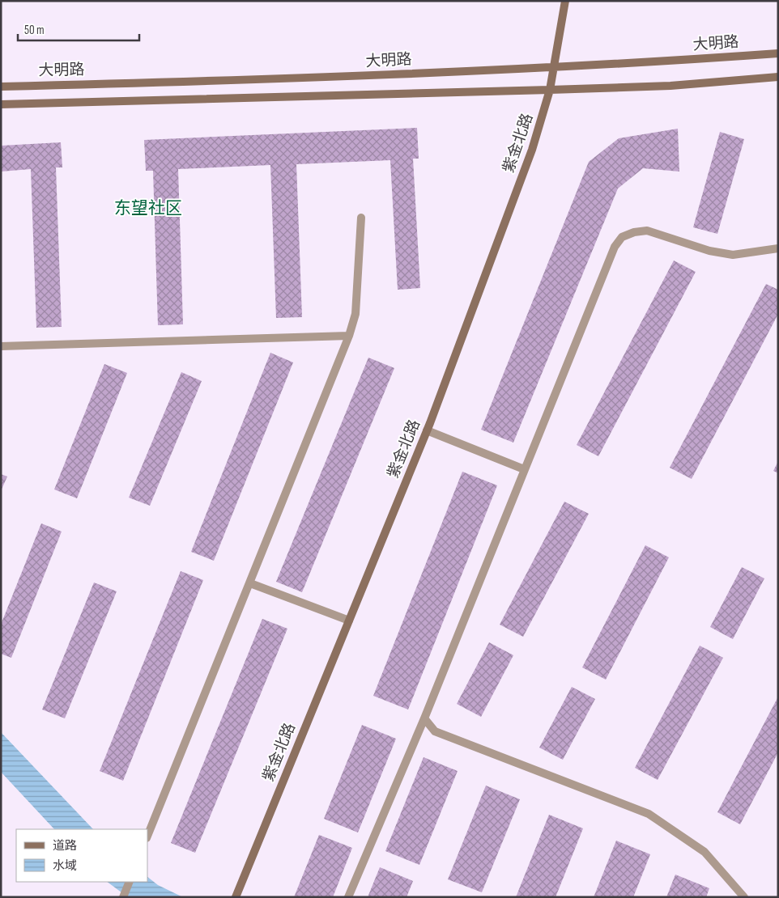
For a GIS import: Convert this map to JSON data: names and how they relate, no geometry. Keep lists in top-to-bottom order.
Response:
{
  "streets": {
    "street": ["大明路", "紫金北路"]
  },
  "crossings": [
    ["大明路", "紫金北路"]
  ],
  "districts": ["东望社区"],
  "legend": ["道路", "水域"],
  "scale_bar": "50 m"
}
